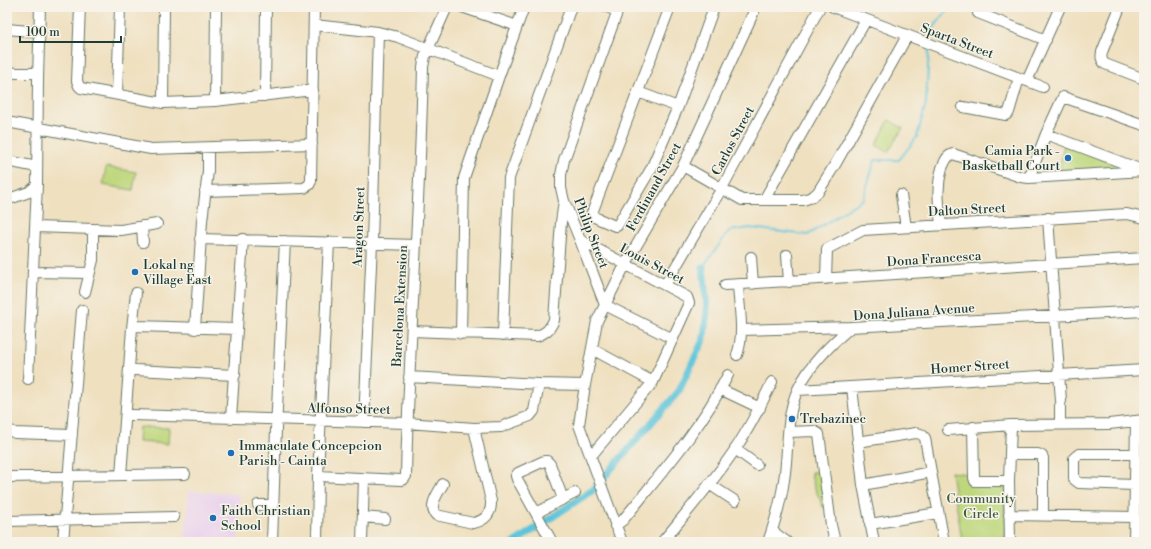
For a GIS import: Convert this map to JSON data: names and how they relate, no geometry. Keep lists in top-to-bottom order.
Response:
{
  "streets": {
    "street": [
      "Sparta Street",
      "Carlos Street",
      "Ferdinand Street",
      "Dalton Street",
      "Aragon Street",
      "Philip Street",
      "Dona Francesca",
      "Louis Street",
      "Barcelona Extension",
      "Dona Juliana Avenue",
      "Homer Street",
      "Alfonso Street"
    ]
  },
  "crossings": [
    ["Carlos Street", "Louis Street"],
    ["Ferdinand Street", "Philip Street"],
    ["Ferdinand Street", "Louis Street"],
    ["Dalton Street", "Dona Francesca"],
    ["Aragon Street", "Alfonso Street"],
    ["Philip Street", "Louis Street"],
    ["Barcelona Extension", "Alfonso Street"],
    ["Dona Juliana Avenue", "Homer Street"]
  ],
  "parks": ["Community Circle"],
  "places": [
    "Camia Park - Basketball Court",
    "Lokal ng Village East",
    "Trebazinec",
    "Immaculate Concepcion Parish - Cainta",
    "Faith Christian School"
  ],
  "scale_bar": "100 m"
}
